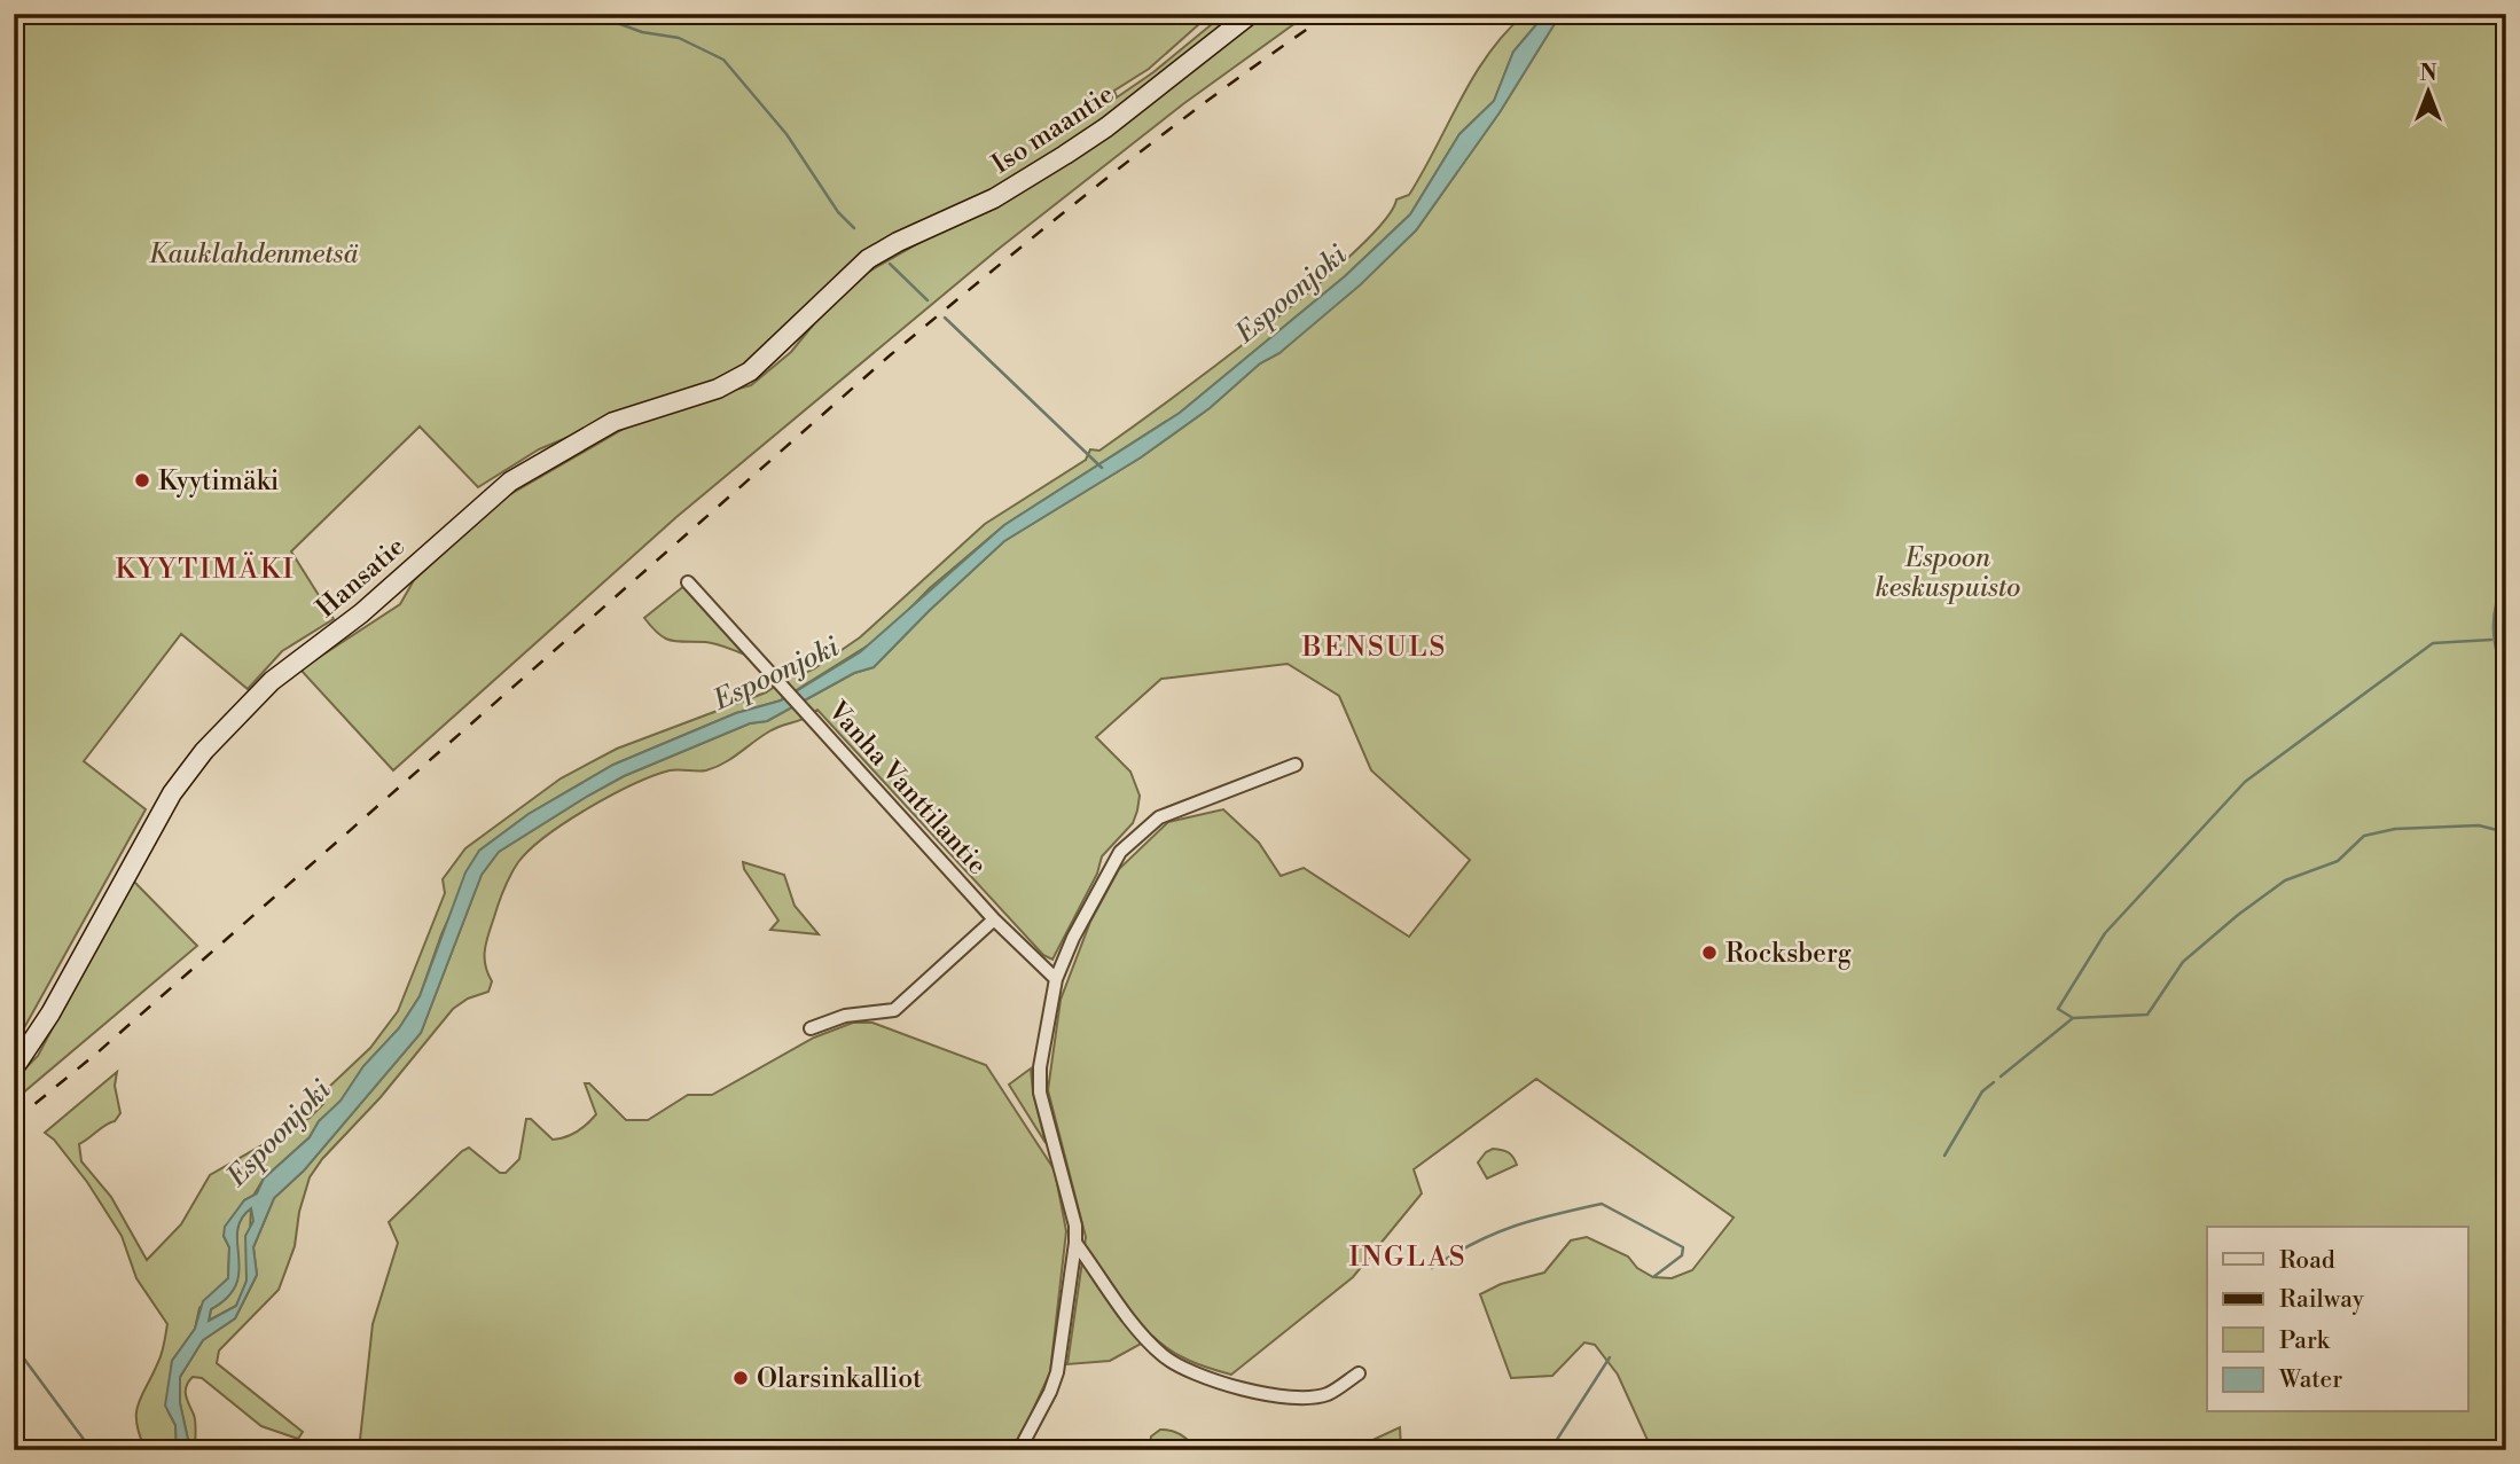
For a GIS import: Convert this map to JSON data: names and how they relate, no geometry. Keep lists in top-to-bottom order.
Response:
{
  "streets": {
    "main road": ["Iso maantie", "Hansatie"],
    "street": ["Vanha Vanttilantie"]
  },
  "crossings": [
    ["Iso maantie", "Hansatie"]
  ],
  "districts": ["KYYTIMÄKI", "BENSULS", "INGLAS"],
  "water": ["Espoonjoki"],
  "parks": ["Kauklahdenmetsä", "Espoon keskuspuisto"],
  "places": ["Kyytimäki", "Rocksberg", "Olarsinkalliot"],
  "legend": [
    "Road",
    "Railway",
    "Park",
    "Water"
  ],
  "north": "top"
}
